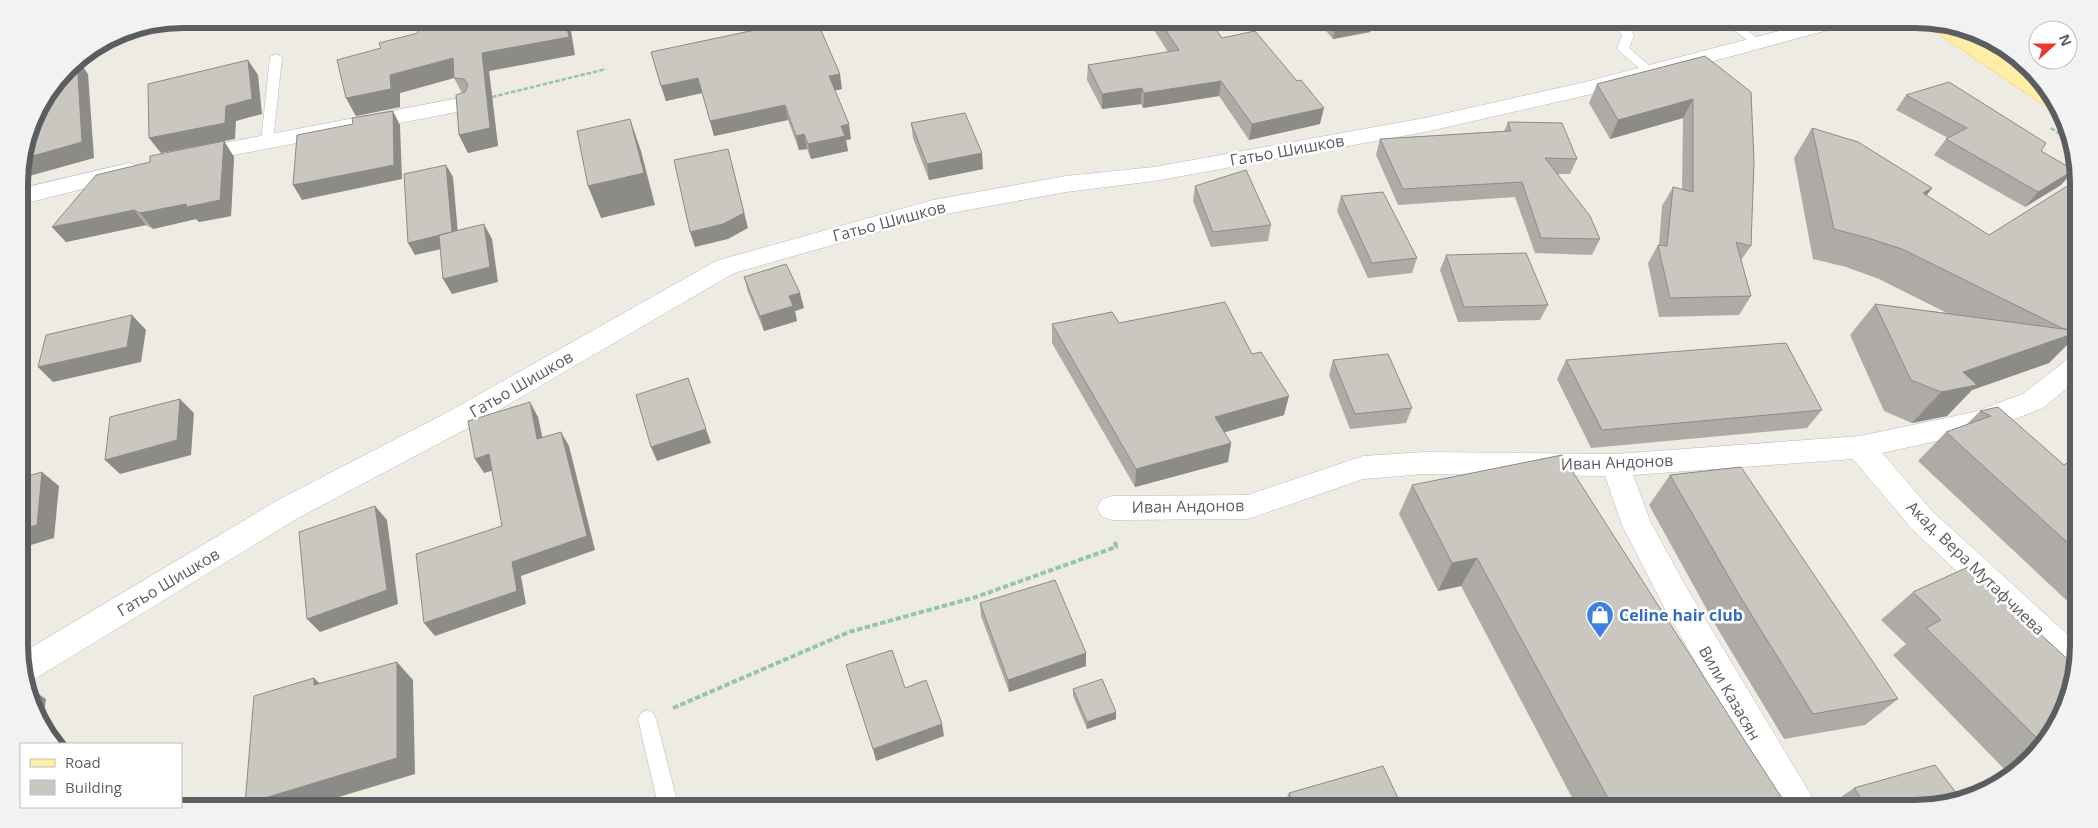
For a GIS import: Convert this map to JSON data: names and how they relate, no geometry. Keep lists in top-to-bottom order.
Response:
{
  "streets": {
    "street": [
      "Гатьо Шишков",
      "Иван Андонов",
      "Акад. Вера Мутафчиева",
      "Вили Казасян"
    ]
  },
  "crossings": [
    ["Иван Андонов", "Акад. Вера Мутафчиева"],
    ["Иван Андонов", "Вили Казасян"]
  ],
  "places": {
    "shop": ["Celine hair club"]
  },
  "legend": ["Road", "Building"],
  "north": "right"
}
